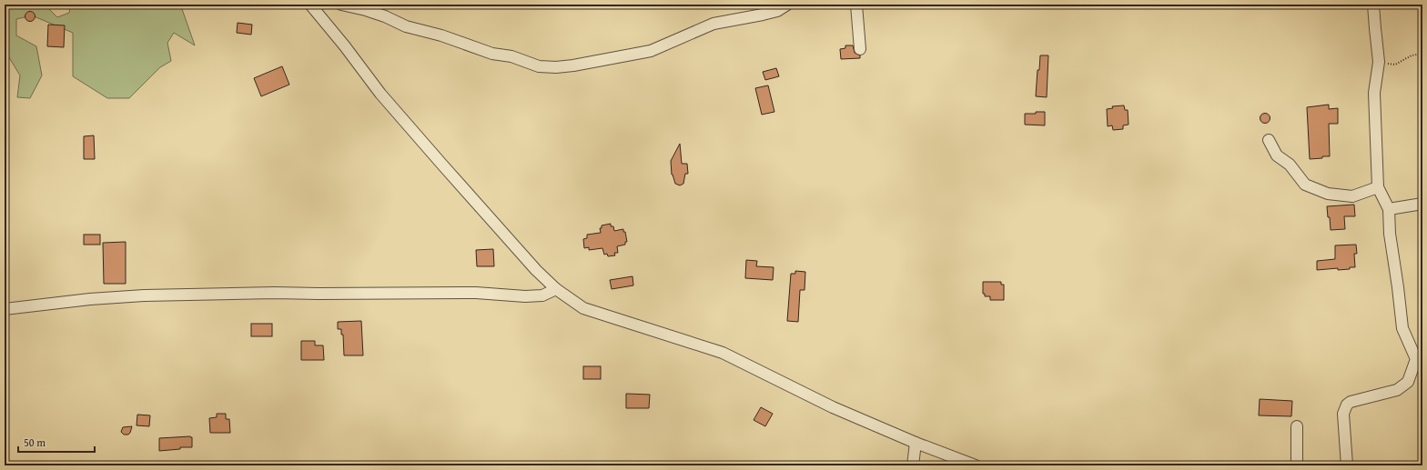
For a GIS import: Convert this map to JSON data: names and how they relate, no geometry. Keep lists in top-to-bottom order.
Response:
{
  "scale_bar": "50 m"
}
